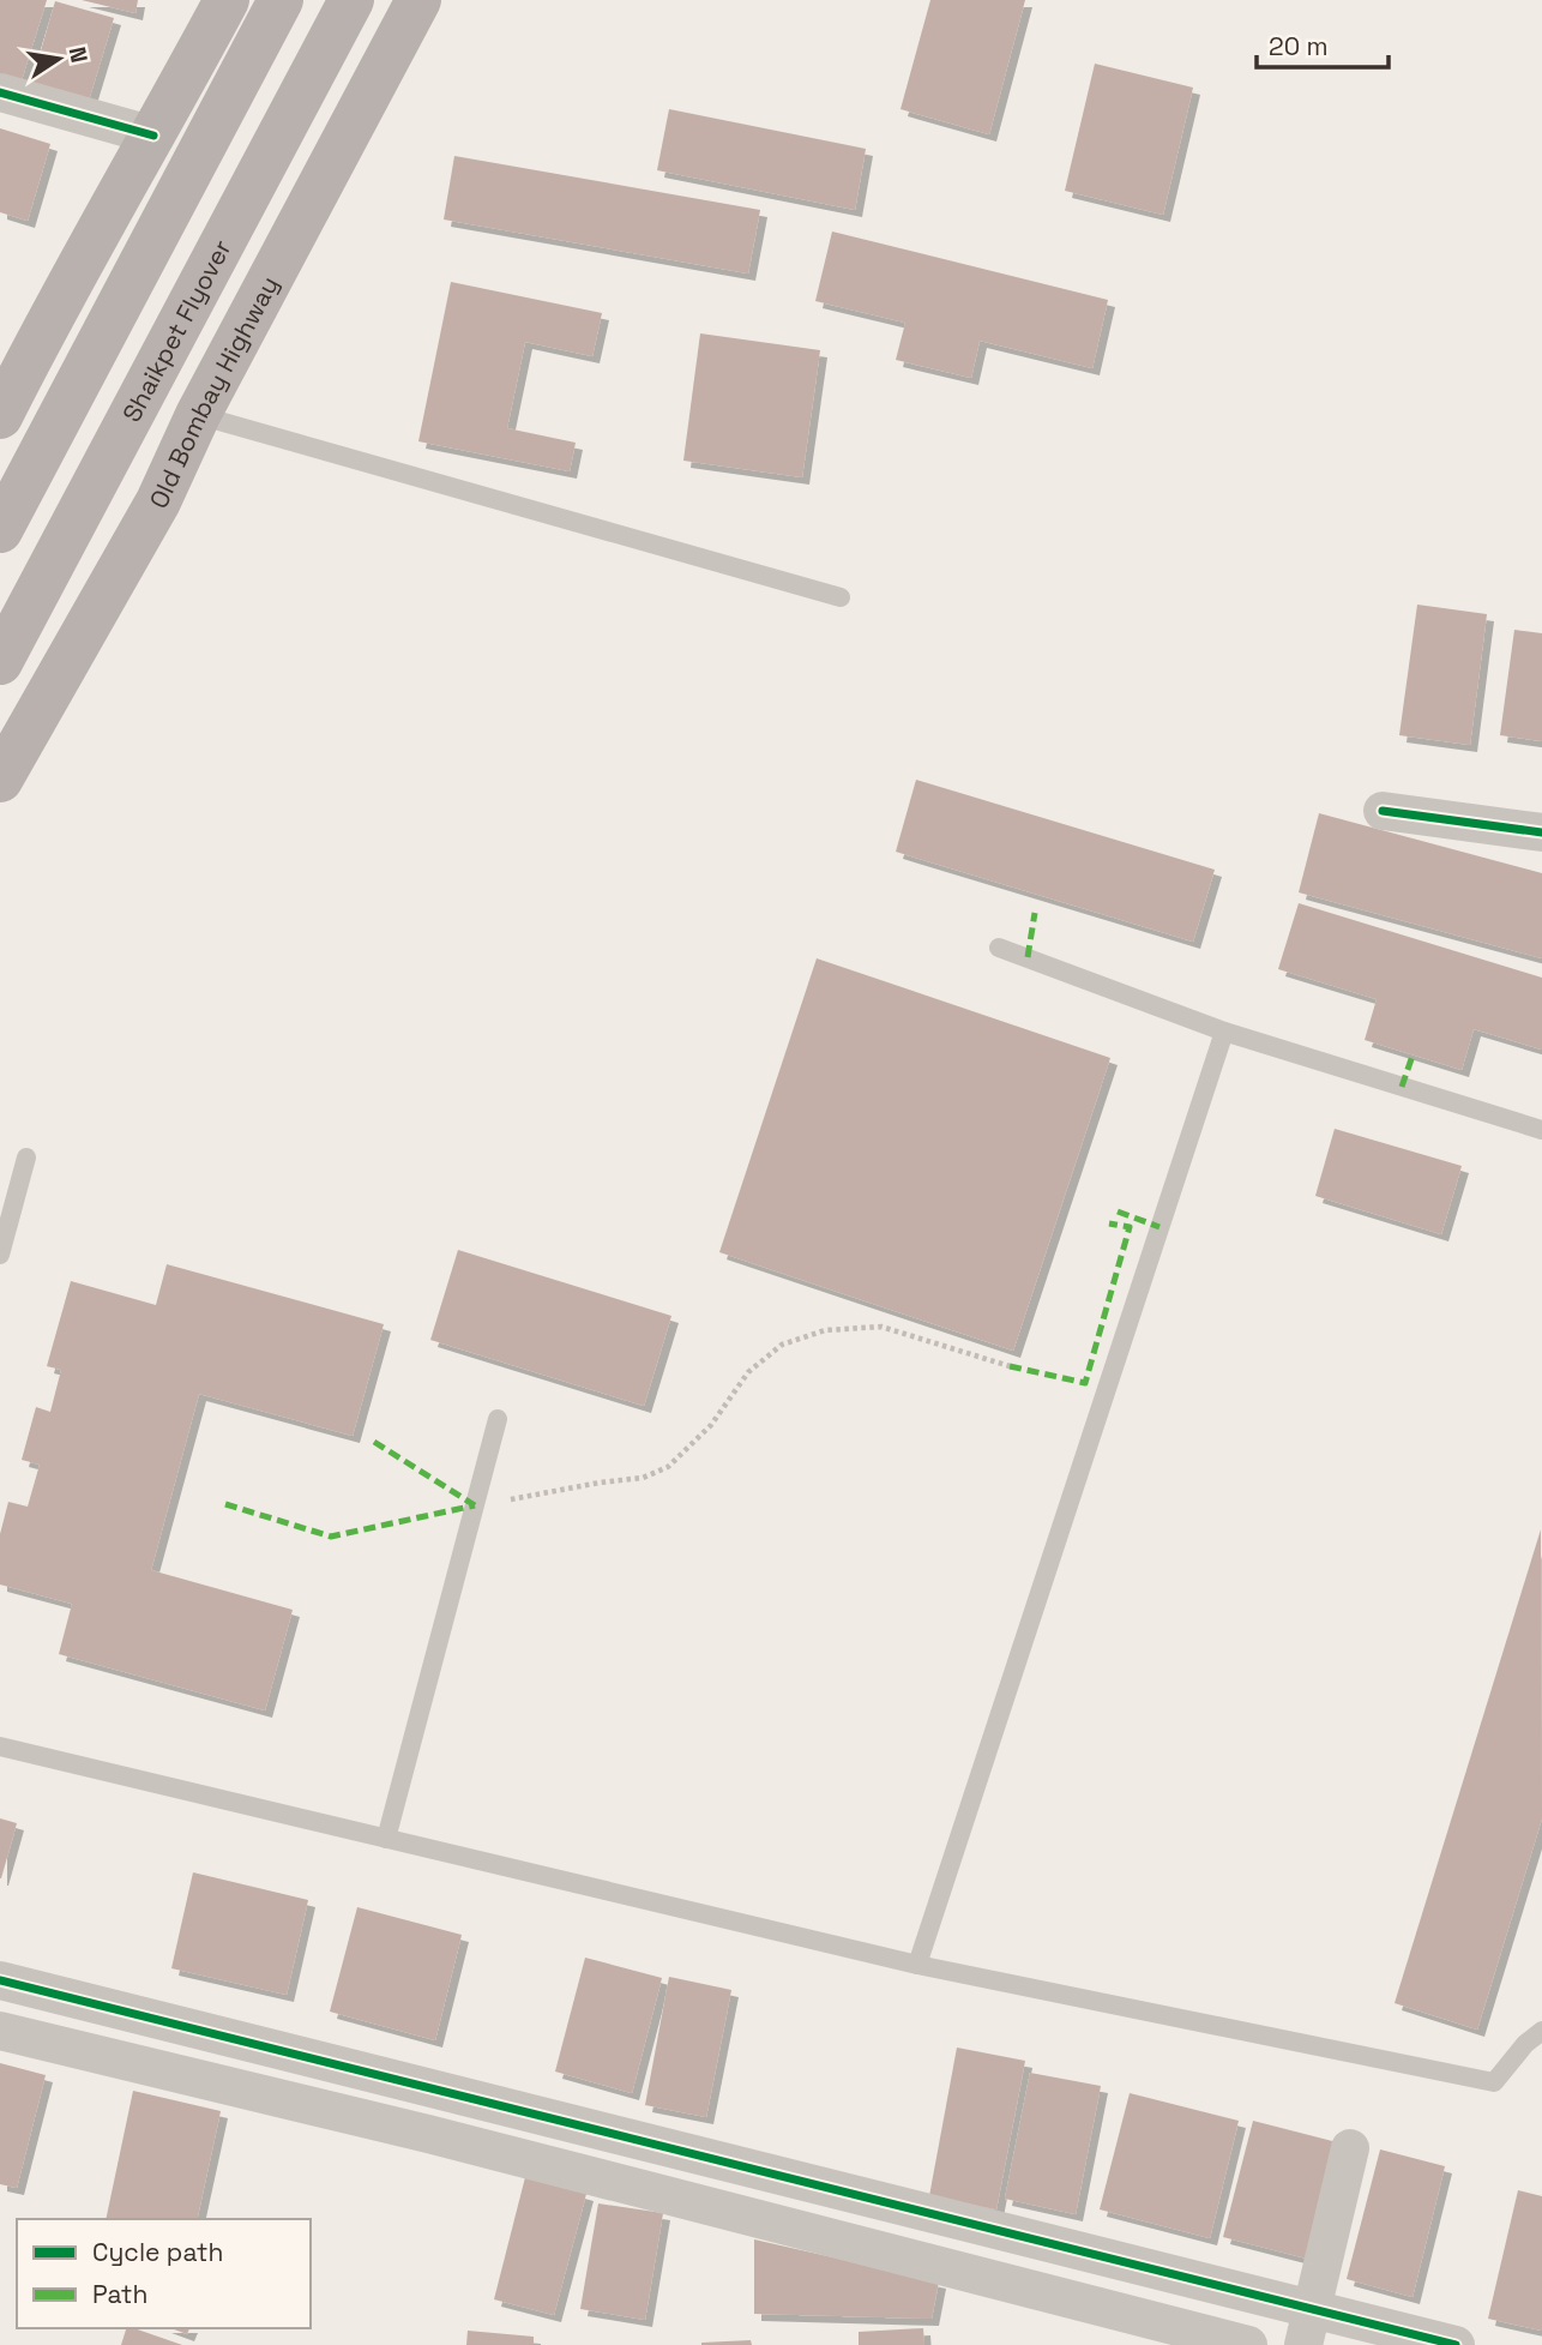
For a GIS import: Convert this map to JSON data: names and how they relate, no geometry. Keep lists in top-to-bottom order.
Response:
{
  "streets": {
    "main road": ["Shaikpet Flyover", "Old Bombay Highway"]
  },
  "legend": ["Cycle path", "Path"],
  "scale_bar": "20 m",
  "north": "right"
}
